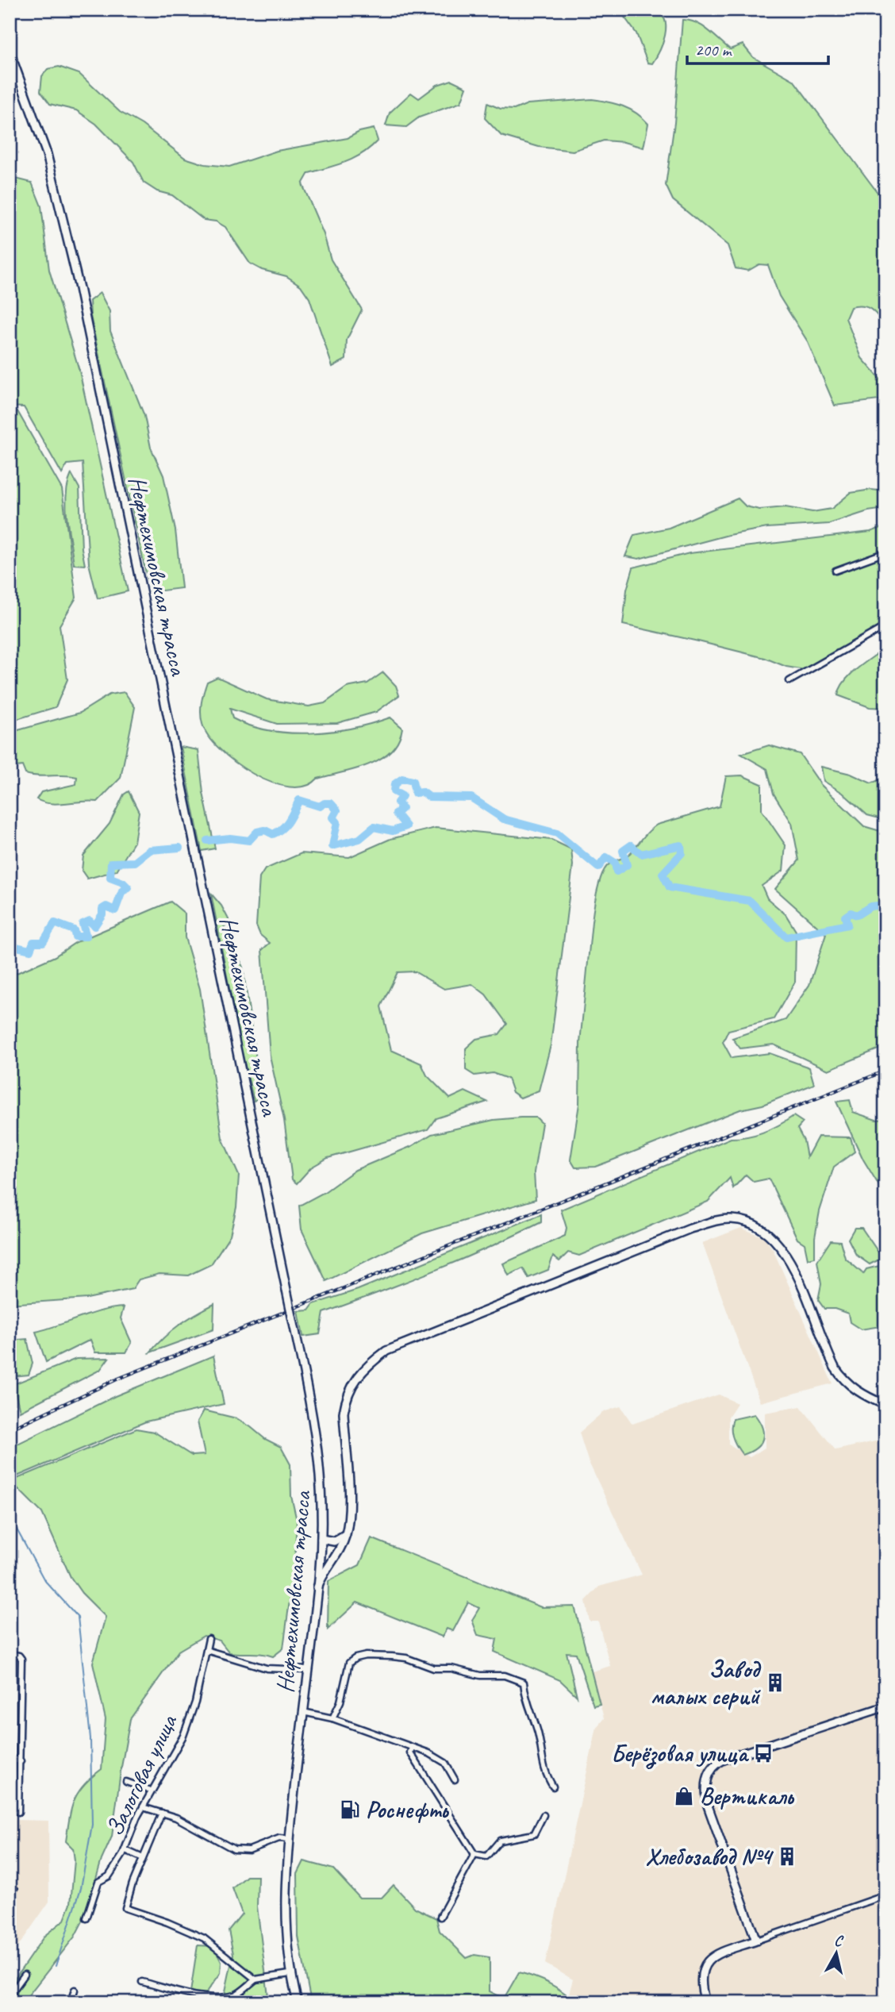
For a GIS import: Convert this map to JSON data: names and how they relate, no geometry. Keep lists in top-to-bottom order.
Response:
{
  "streets": {
    "main road": ["Нефтехимовская трасса"],
    "street": ["Залоговая улица"]
  },
  "places": {
    "building": ["Завод малых серий", "Хлебозавод №4"],
    "bus stop": ["Берёзовая улица"],
    "shop": ["Вертикаль"],
    "fuel station": ["Роснефть"]
  },
  "scale_bar": "200 m",
  "north": "top"
}
